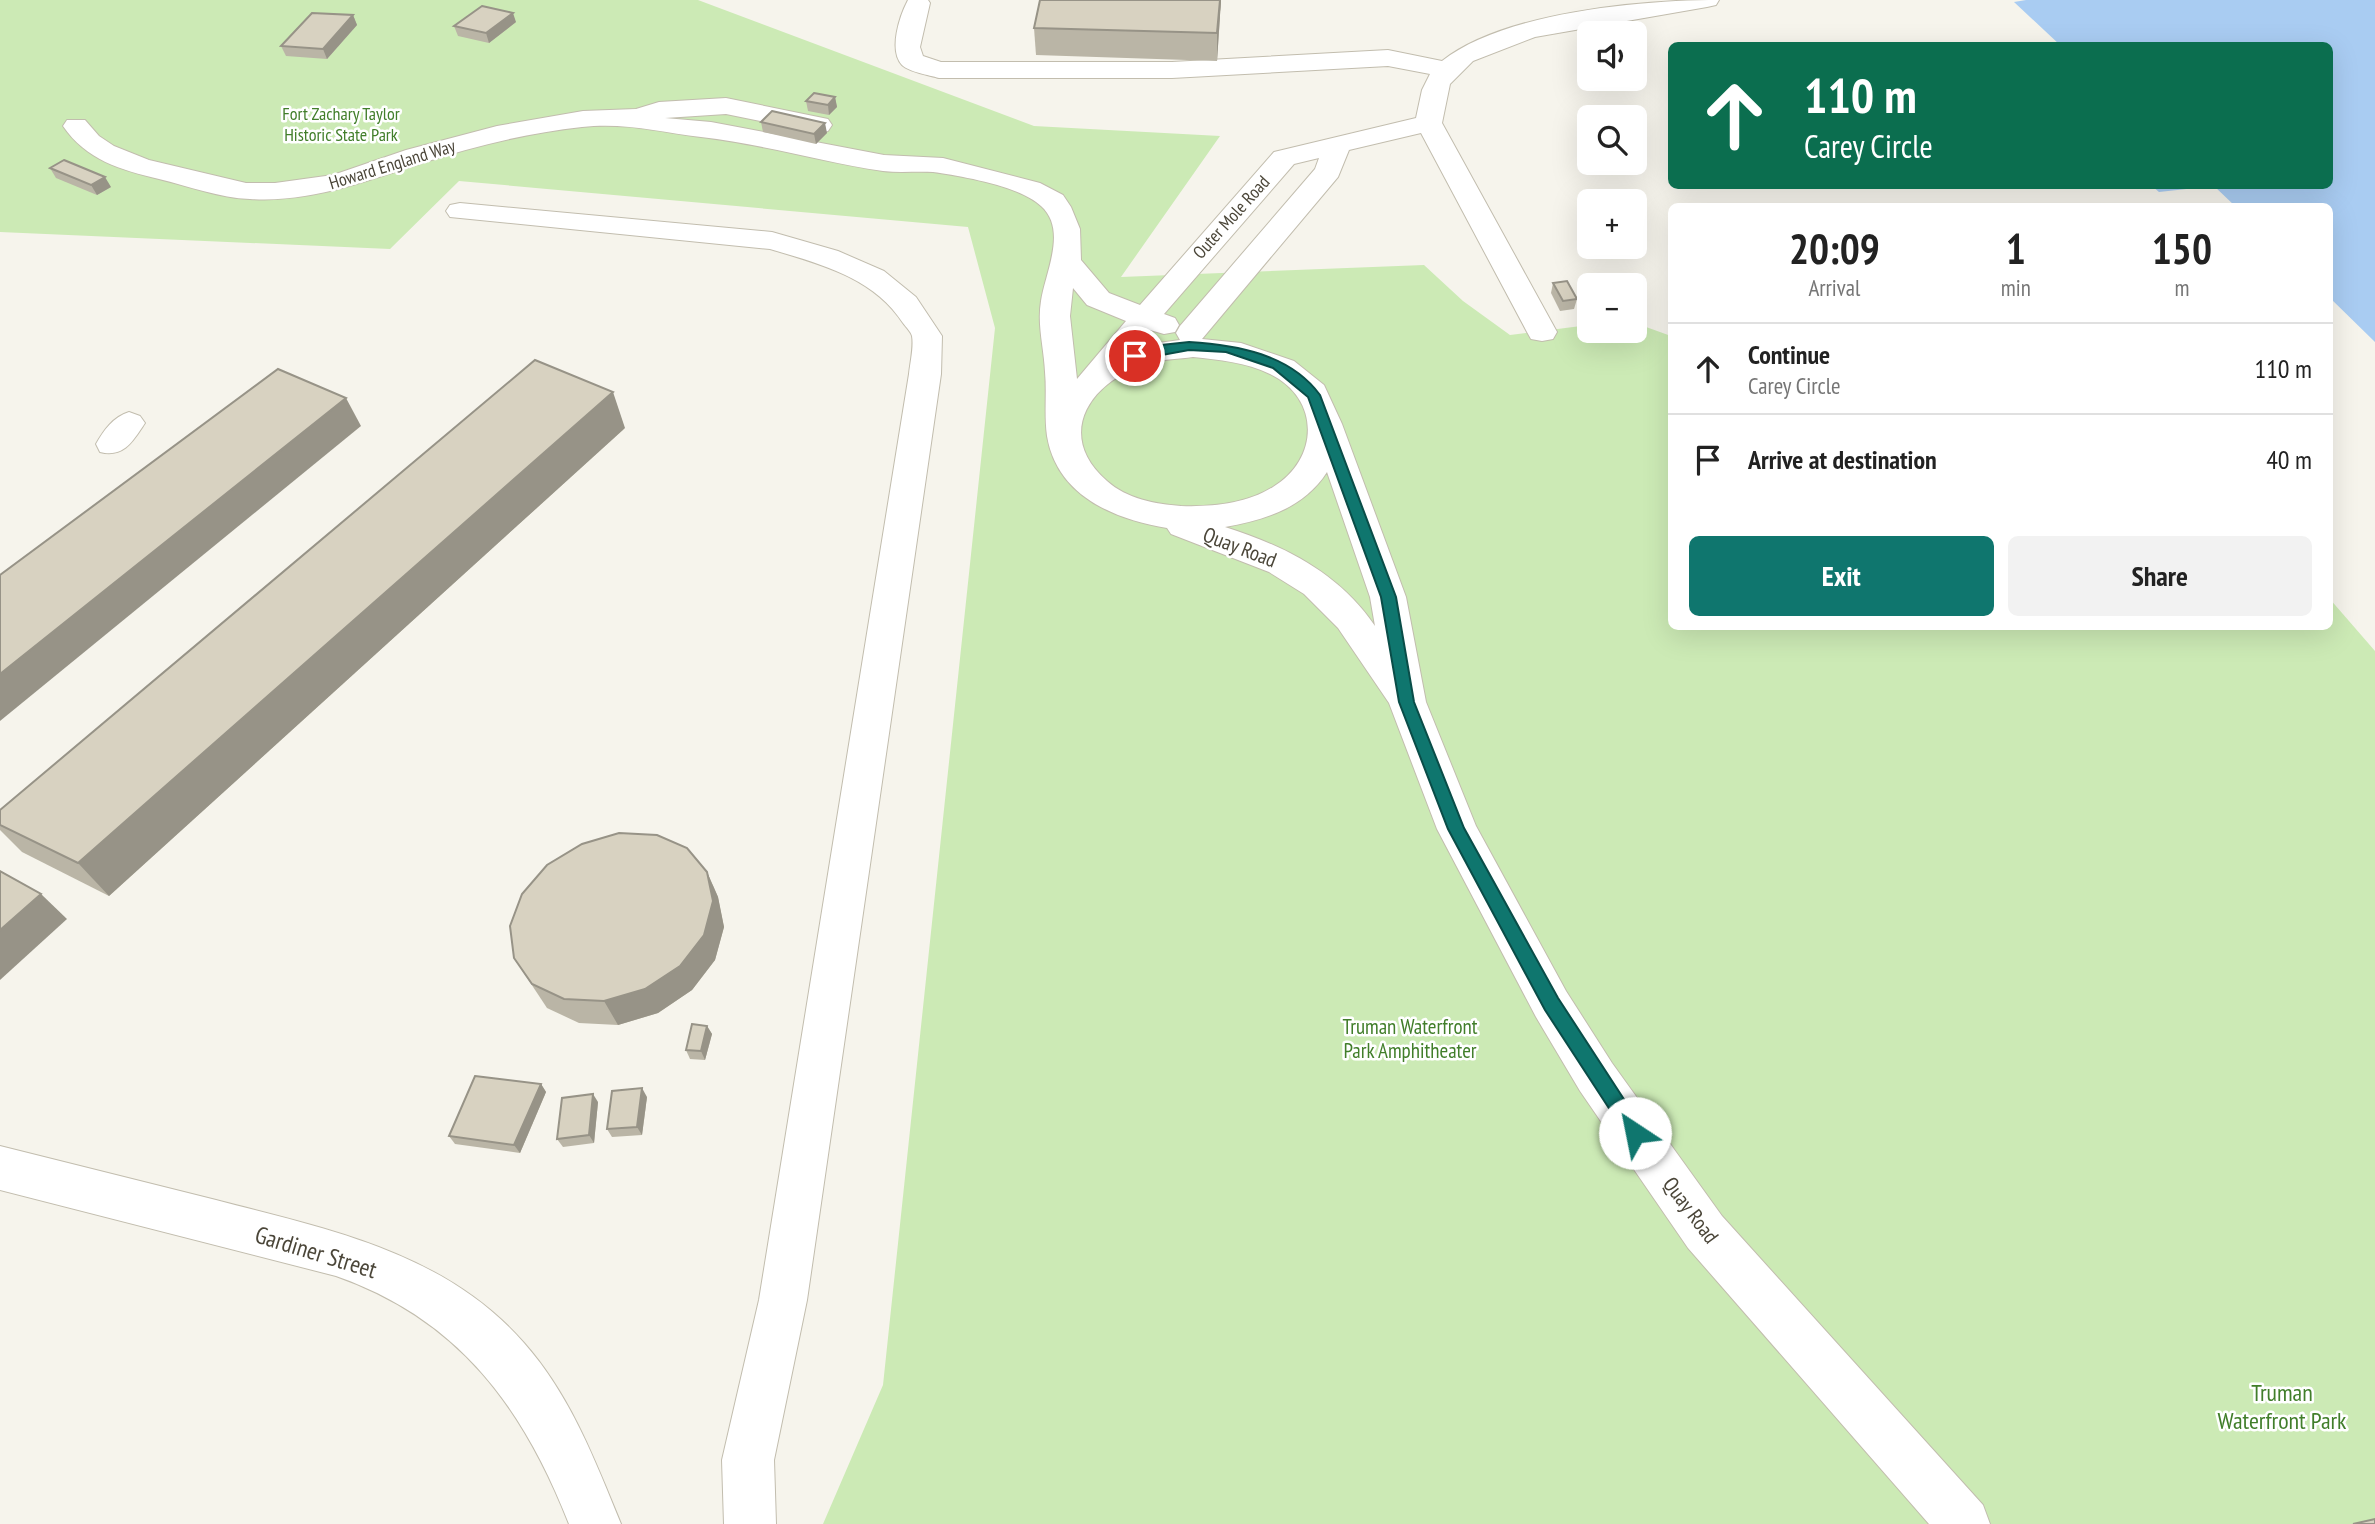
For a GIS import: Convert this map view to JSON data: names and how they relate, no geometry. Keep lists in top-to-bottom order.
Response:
{
  "streets": {
    "street": [
      "Howard England Way",
      "Outer Mole Road",
      "Quay Road",
      "Gardiner Street"
    ]
  },
  "crossings": [
    ["Outer Mole Road", "Quay Road"]
  ],
  "parks": ["Fort Zachary Taylor Historic State Park", "Truman Waterfront Park Amphitheater", "Truman Waterfront Park"],
  "page": {
    "map_buttons": ["+", "−"],
    "turn": ["110 m", "Carey Circle"],
    "eta": [
      "20:09",
      "Arrival",
      "1",
      "min",
      "150",
      "m"
    ],
    "list": [
      {
        "name": "Continue",
        "note": "Carey Circle",
        "value": "110 m"
      },
      {
        "name": "Arrive at destination",
        "value": "40 m"
      }
    ],
    "buttons": ["Exit", "Share"]
  }
}
